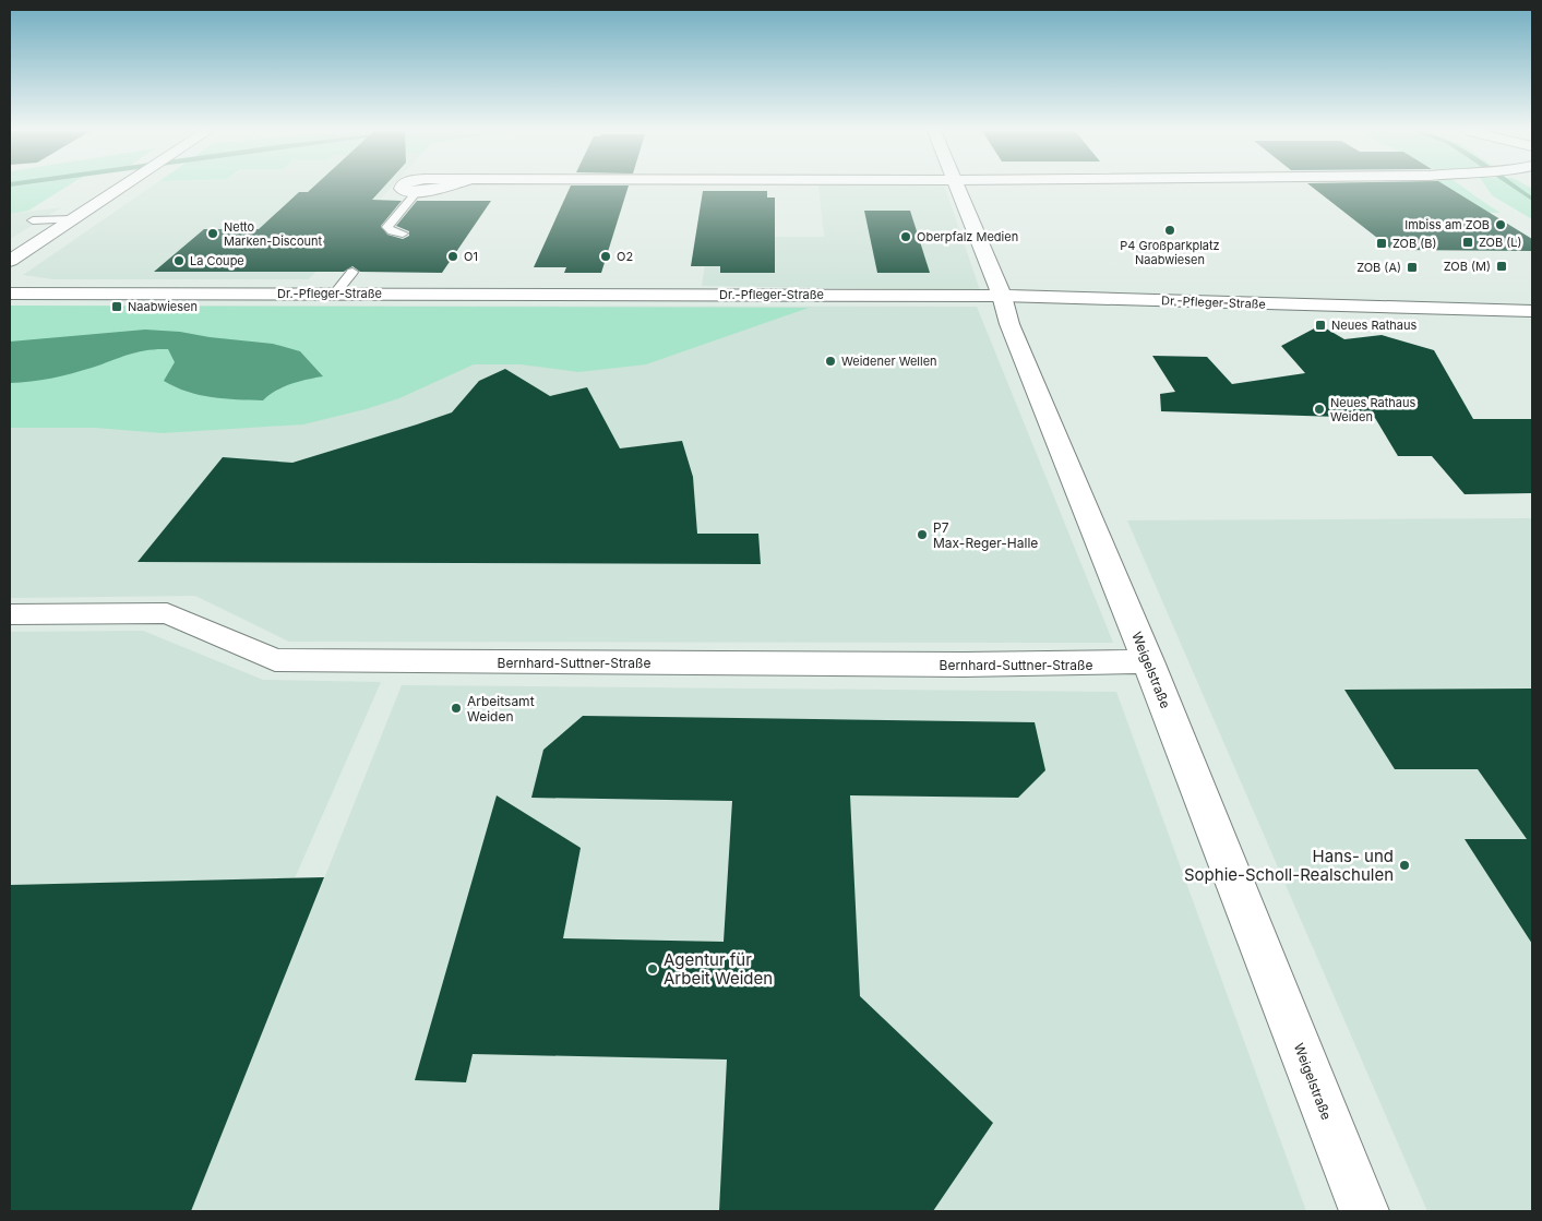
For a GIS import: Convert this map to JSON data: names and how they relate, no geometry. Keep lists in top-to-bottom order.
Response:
{
  "streets": {
    "street": ["Dr.-Pfleger-Straße", "Bernhard-Suttner-Straße", "Weigelstraße"]
  },
  "crossings": [
    ["Dr.-Pfleger-Straße", "Weigelstraße"],
    ["Bernhard-Suttner-Straße", "Weigelstraße"]
  ],
  "places": {
    "other": [
      "Imbiss am ZOB",
      "P4 Großparkplatz Naabwiesen",
      "Netto Marken-Discount",
      "Oberpfalz Medien",
      "O1",
      "O2",
      "La Coupe",
      "Weidener Wellen",
      "Neues Rathaus Weiden",
      "P7 Max-Reger-Halle",
      "Arbeitsamt Weiden",
      "Hans- und Sophie-Scholl-Realschulen",
      "Agentur für Arbeit Weiden"
    ],
    "transit": [
      "ZOB (L)",
      "ZOB (B)",
      "ZOB (M)",
      "ZOB (A)",
      "Naabwiesen",
      "Neues Rathaus"
    ]
  }
}
